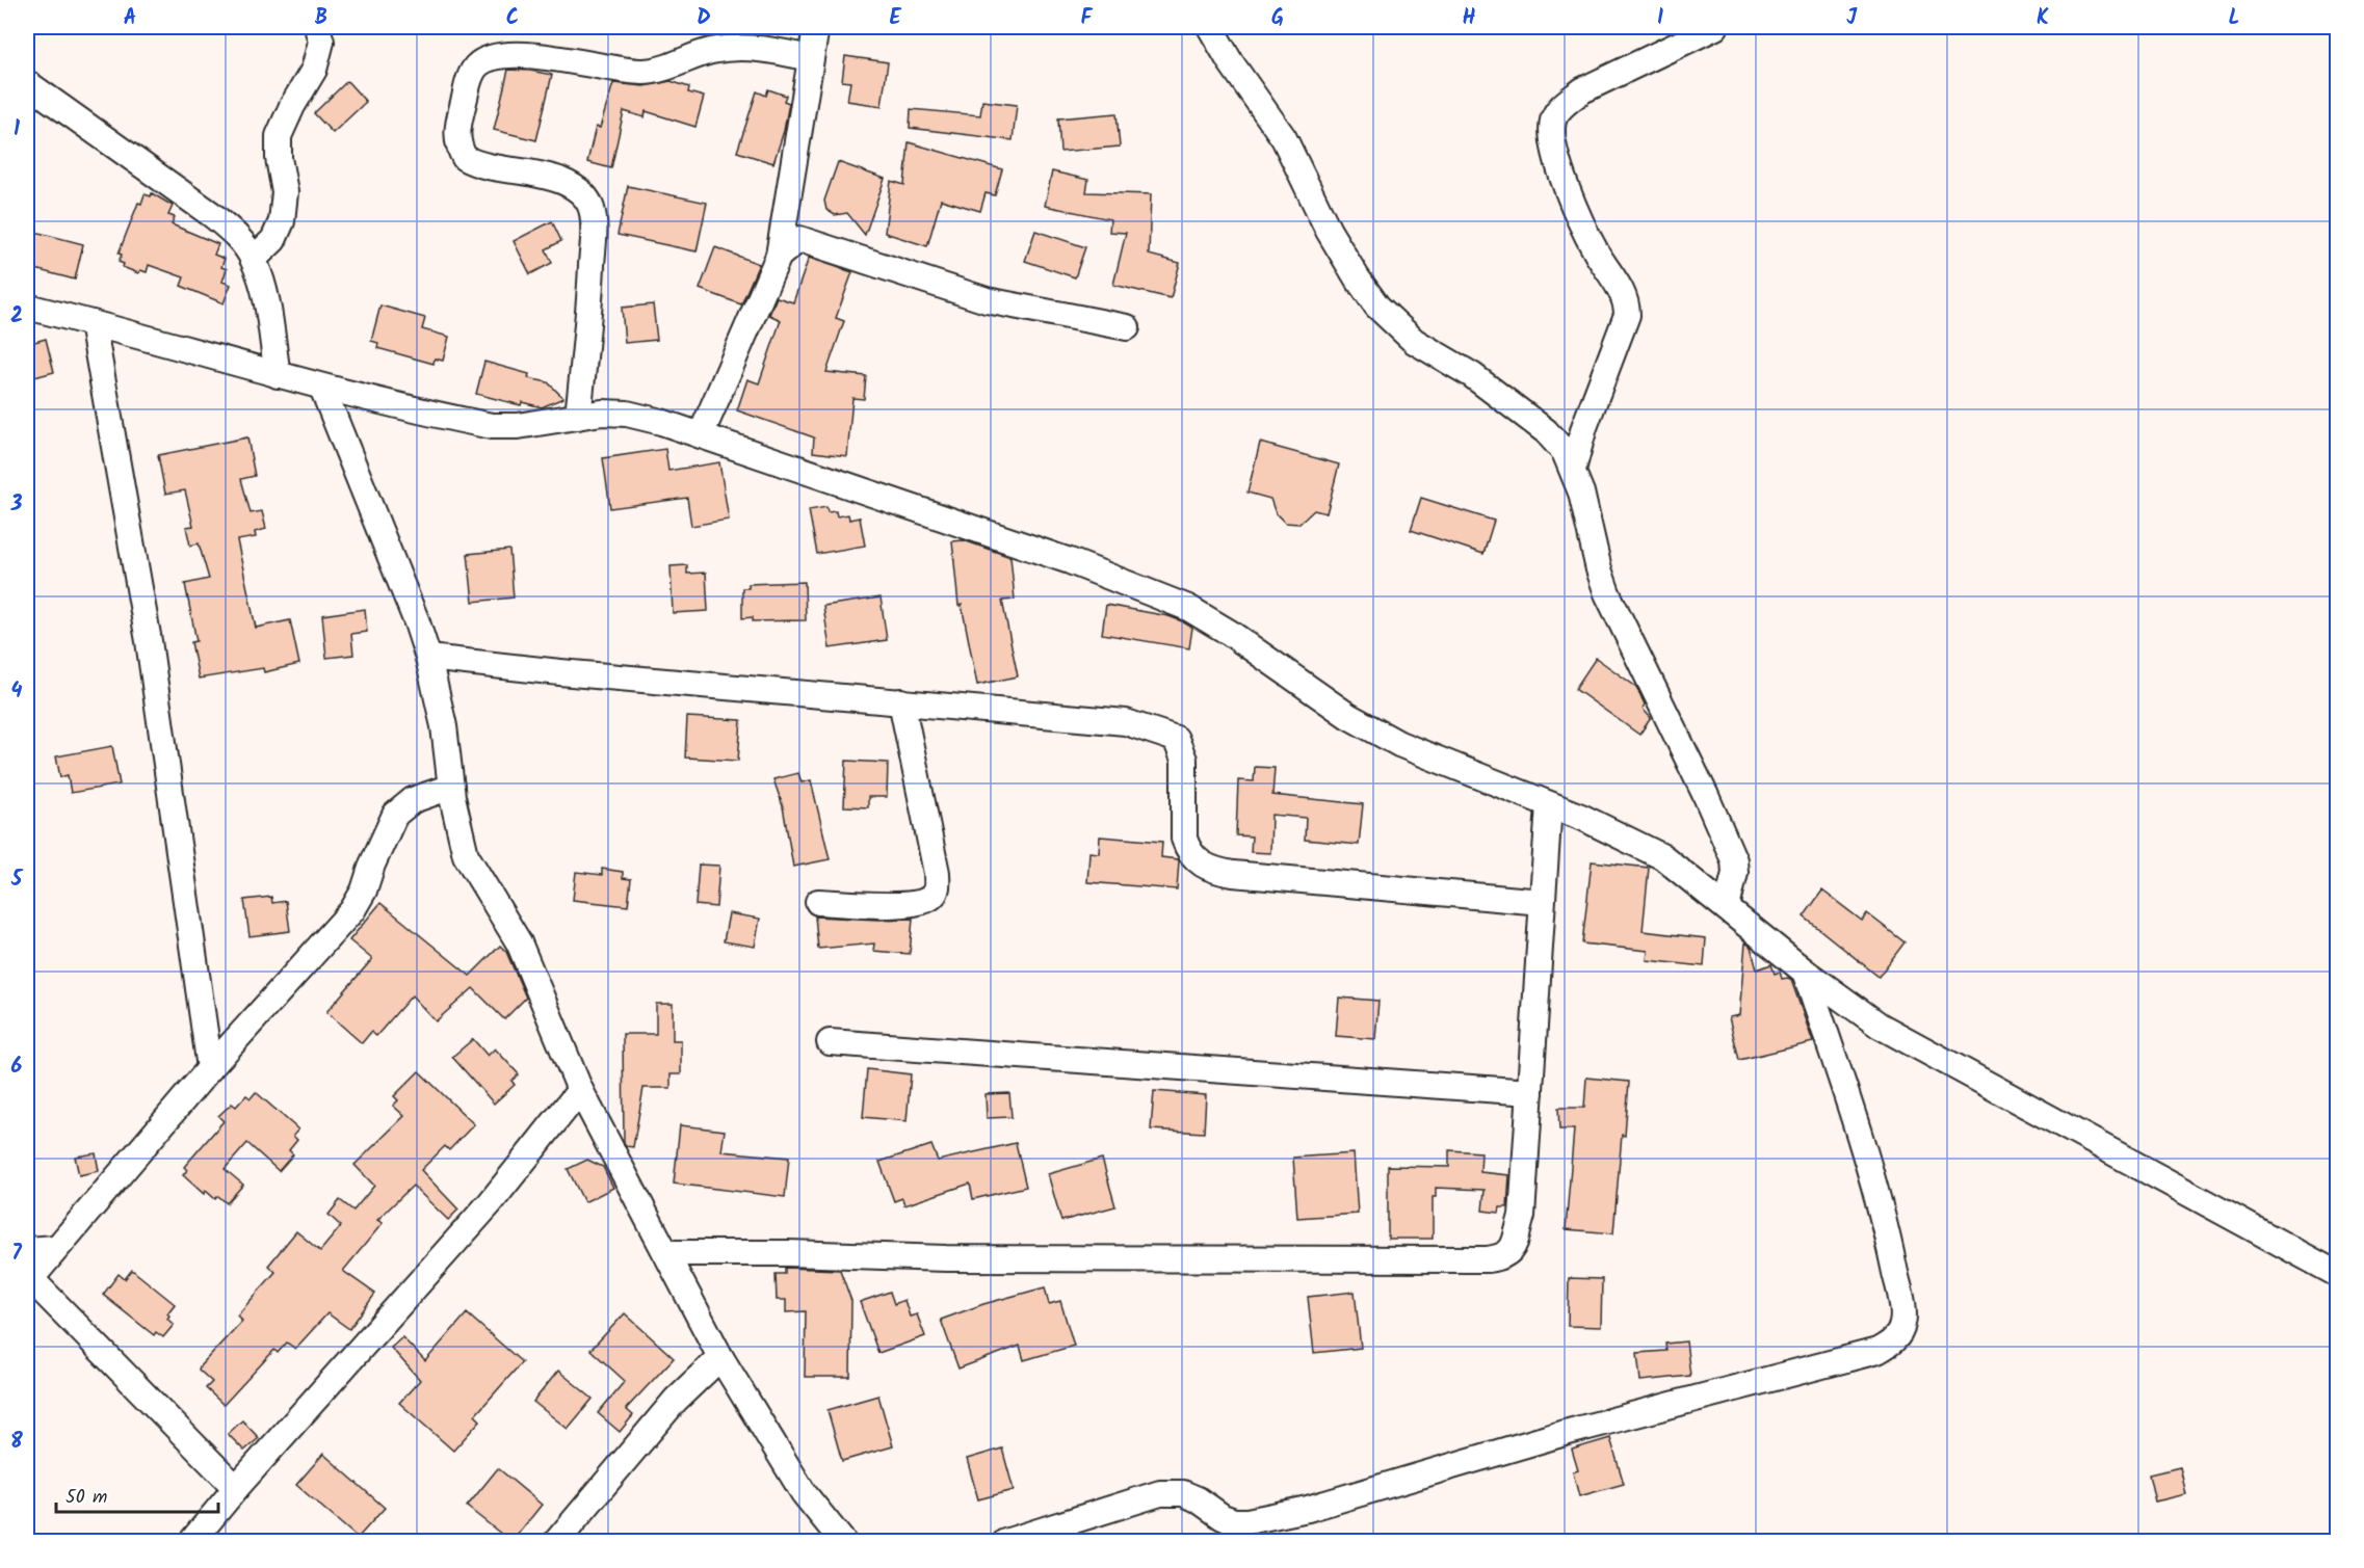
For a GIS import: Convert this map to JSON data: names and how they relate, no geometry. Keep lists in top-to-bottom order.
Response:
{
  "scale_bar": "50 m",
  "grid": {
    "columns": [
      "A",
      "B",
      "C",
      "D",
      "E",
      "F",
      "G",
      "H",
      "I",
      "J",
      "K",
      "L"
    ],
    "rows": [
      "1",
      "2",
      "3",
      "4",
      "5",
      "6",
      "7",
      "8"
    ]
  }
}
